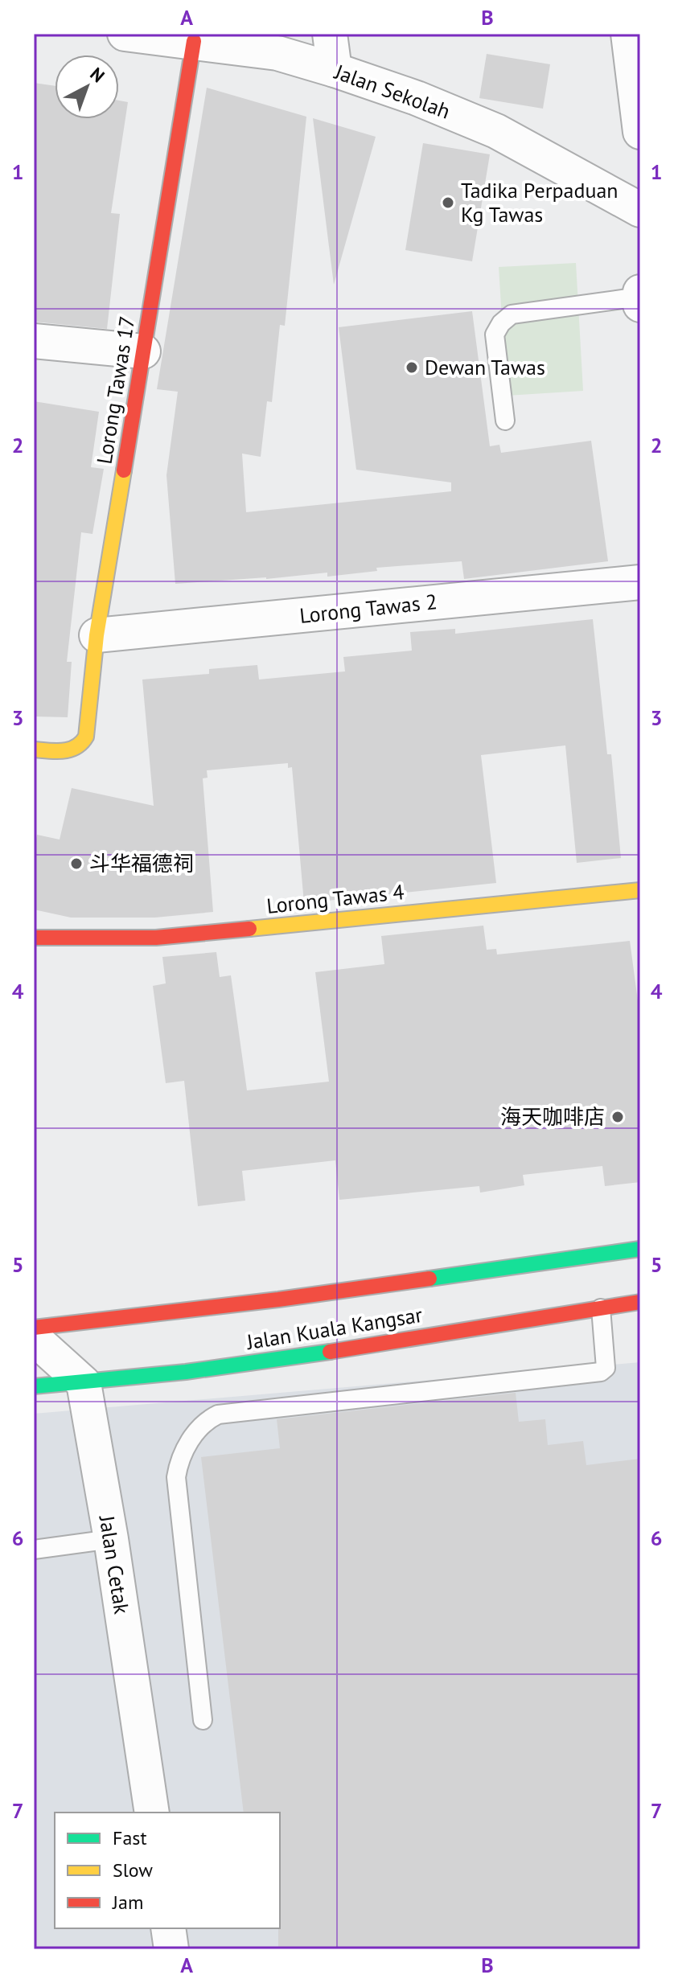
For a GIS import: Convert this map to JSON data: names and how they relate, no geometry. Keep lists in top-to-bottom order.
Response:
{
  "streets": {
    "main road": ["Lorong Tawas 17", "Lorong Tawas 4", "Jalan Kuala Kangsar"],
    "street": ["Jalan Sekolah", "Lorong Tawas 2", "Jalan Cetak"]
  },
  "crossings": [
    ["Jalan Sekolah", "Lorong Tawas 17"],
    ["Lorong Tawas 17", "Lorong Tawas 2"],
    ["Jalan Kuala Kangsar", "Jalan Cetak"]
  ],
  "places": [
    "Tadika Perpaduan Kg Tawas",
    "Dewan Tawas",
    "斗华福德祠",
    "海天咖啡店"
  ],
  "legend": ["Fast", "Slow", "Jam"],
  "north": "top right",
  "grid": {
    "columns": ["A", "B"],
    "rows": [
      "1",
      "2",
      "3",
      "4",
      "5",
      "6",
      "7"
    ]
  }
}
